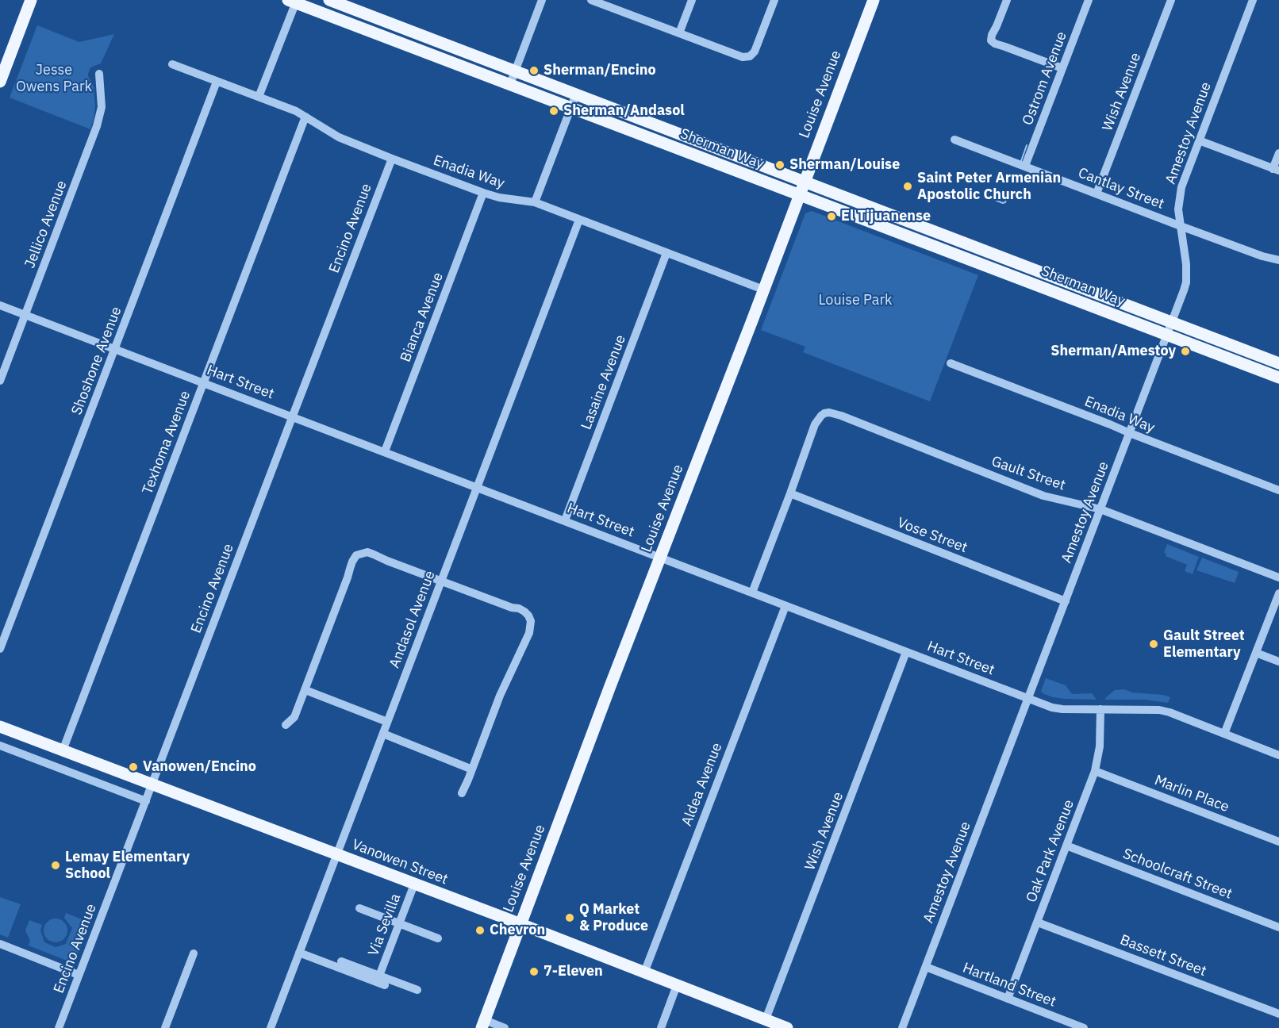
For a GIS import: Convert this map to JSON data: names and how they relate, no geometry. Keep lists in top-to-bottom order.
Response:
{
  "streets": {
    "main road": ["Louise Avenue", "Sherman Way", "Vanowen Street"],
    "street": [
      "Ostrom Avenue",
      "Wish Avenue",
      "Amestoy Avenue",
      "Enadia Way",
      "Cantlay Street",
      "Jellico Avenue",
      "Encino Avenue",
      "Bianca Avenue",
      "Shoshone Avenue",
      "Hart Street",
      "Lasaine Avenue",
      "Texhoma Avenue",
      "Gault Street",
      "Vose Street",
      "Andasol Avenue",
      "Aldea Avenue",
      "Marlin Place",
      "Oak Park Avenue",
      "Schoolcraft Street",
      "Via Sevilla",
      "Bassett Street",
      "Hartland Street"
    ]
  },
  "crossings": [
    ["Ostrom Avenue", "Cantlay Street"],
    ["Wish Avenue", "Cantlay Street"],
    ["Wish Avenue", "Hart Street"],
    ["Wish Avenue", "Vanowen Street"],
    ["Louise Avenue", "Sherman Way"],
    ["Louise Avenue", "Enadia Way"],
    ["Louise Avenue", "Hart Street"],
    ["Louise Avenue", "Vanowen Street"],
    ["Amestoy Avenue", "Sherman Way"],
    ["Amestoy Avenue", "Enadia Way"],
    ["Amestoy Avenue", "Cantlay Street"],
    ["Amestoy Avenue", "Hart Street"],
    ["Amestoy Avenue", "Gault Street"],
    ["Amestoy Avenue", "Vose Street"],
    ["Amestoy Avenue", "Hartland Street"],
    ["Enadia Way", "Encino Avenue"],
    ["Enadia Way", "Bianca Avenue"],
    ["Enadia Way", "Shoshone Avenue"],
    ["Enadia Way", "Lasaine Avenue"],
    ["Enadia Way", "Texhoma Avenue"],
    ["Enadia Way", "Andasol Avenue"],
    ["Jellico Avenue", "Hart Street"],
    ["Encino Avenue", "Hart Street"],
    ["Encino Avenue", "Vanowen Street"],
    ["Bianca Avenue", "Hart Street"],
    ["Shoshone Avenue", "Hart Street"],
    ["Hart Street", "Lasaine Avenue"],
    ["Hart Street", "Texhoma Avenue"],
    ["Hart Street", "Andasol Avenue"],
    ["Hart Street", "Aldea Avenue"],
    ["Hart Street", "Oak Park Avenue"],
    ["Texhoma Avenue", "Vanowen Street"],
    ["Gault Street", "Vose Street"],
    ["Andasol Avenue", "Vanowen Street"],
    ["Aldea Avenue", "Vanowen Street"],
    ["Marlin Place", "Oak Park Avenue"],
    ["Oak Park Avenue", "Schoolcraft Street"],
    ["Oak Park Avenue", "Bassett Street"],
    ["Oak Park Avenue", "Hartland Street"],
    ["Vanowen Street", "Via Sevilla"]
  ],
  "parks": ["Jesse Owens Park", "Louise Park"],
  "places": [
    "Sherman/Encino",
    "Sherman/Andasol",
    "Sherman/Louise",
    "Saint Peter Armenian Apostolic Church",
    "El Tijuanense",
    "Sherman/Amestoy",
    "Gault Street Elementary",
    "Vanowen/Encino",
    "Lemay Elementary School",
    "Q Market & Produce",
    "Chevron",
    "7-Eleven"
  ]
}
